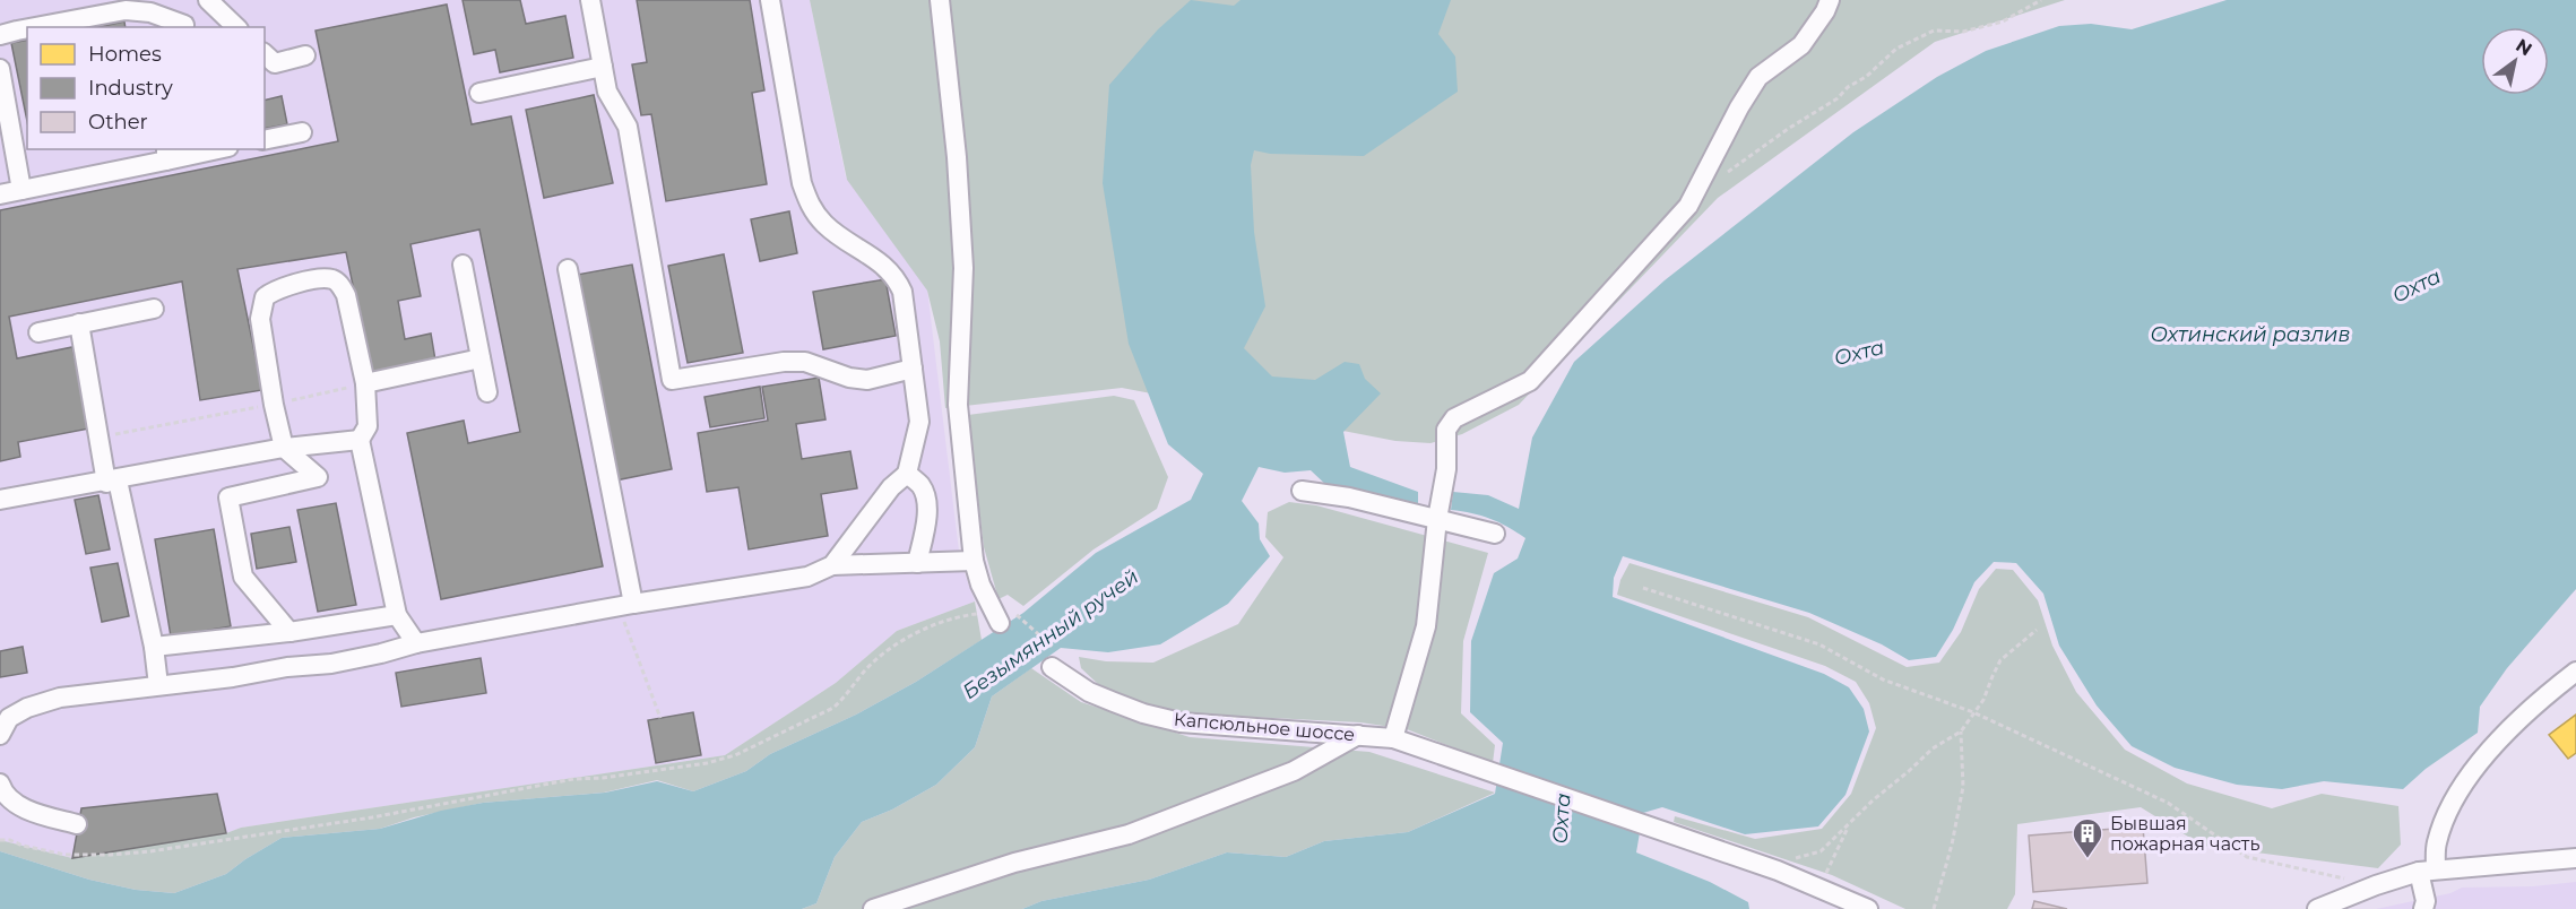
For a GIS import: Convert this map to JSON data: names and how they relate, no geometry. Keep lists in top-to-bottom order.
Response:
{
  "streets": {
    "street": ["Капсюльное шоссе"]
  },
  "water": ["Охта", "Охтинский разлив", "Безымянный ручей"],
  "places": {
    "building": ["Бывшая пожарная часть"]
  },
  "legend": ["Homes", "Industry", "Other"],
  "north": "top right"
}
